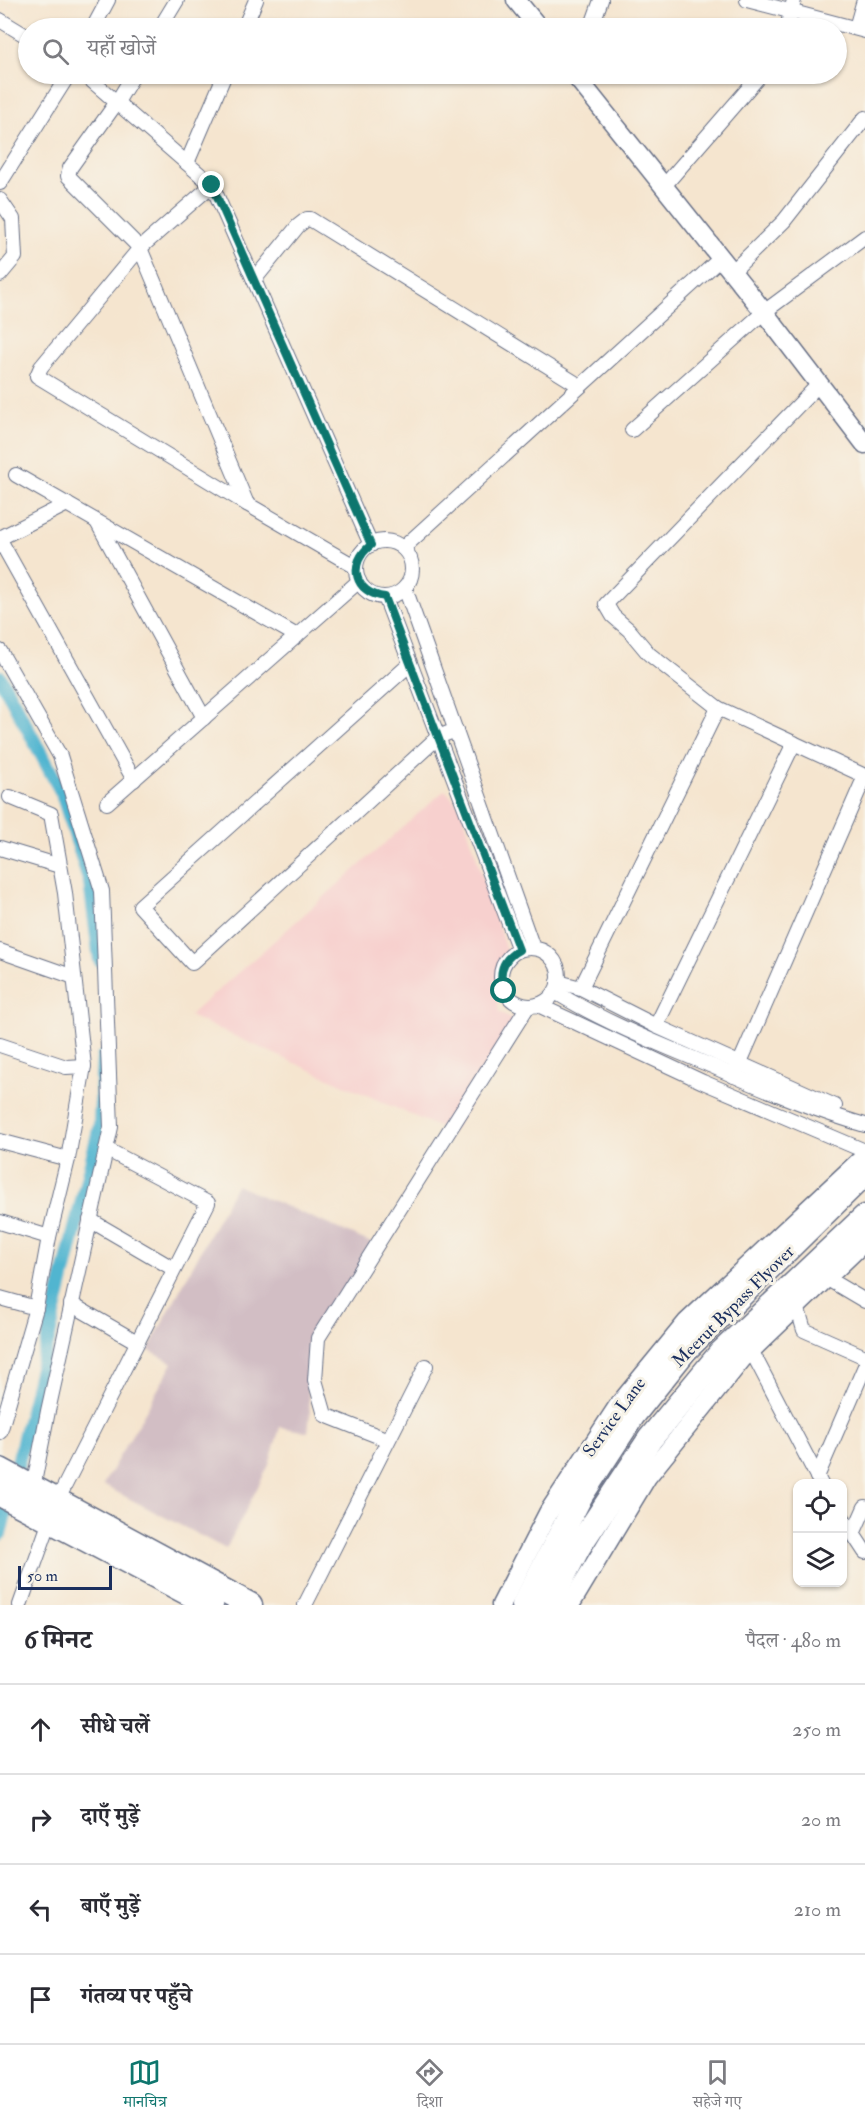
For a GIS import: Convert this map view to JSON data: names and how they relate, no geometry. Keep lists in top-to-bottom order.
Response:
{
  "streets": {
    "highway": ["Meerut Bypass Flyover"],
    "street": ["Service Lane"]
  },
  "scale_bar": "50 m",
  "page": {
    "search": "यहाँ खोजें",
    "scale": "50 m",
    "heading": ["6 मिनट", "पैदल · 480 m"],
    "list": [
      ["सीधे चलें", "250 m"],
      ["दाएँ मुड़ें", "20 m"],
      ["बाएँ मुड़ें", "210 m"],
      "गंतव्य पर पहुँचे"
    ],
    "nav": ["मानचित्र", "दिशा", "सहेजे गए"]
  }
}
